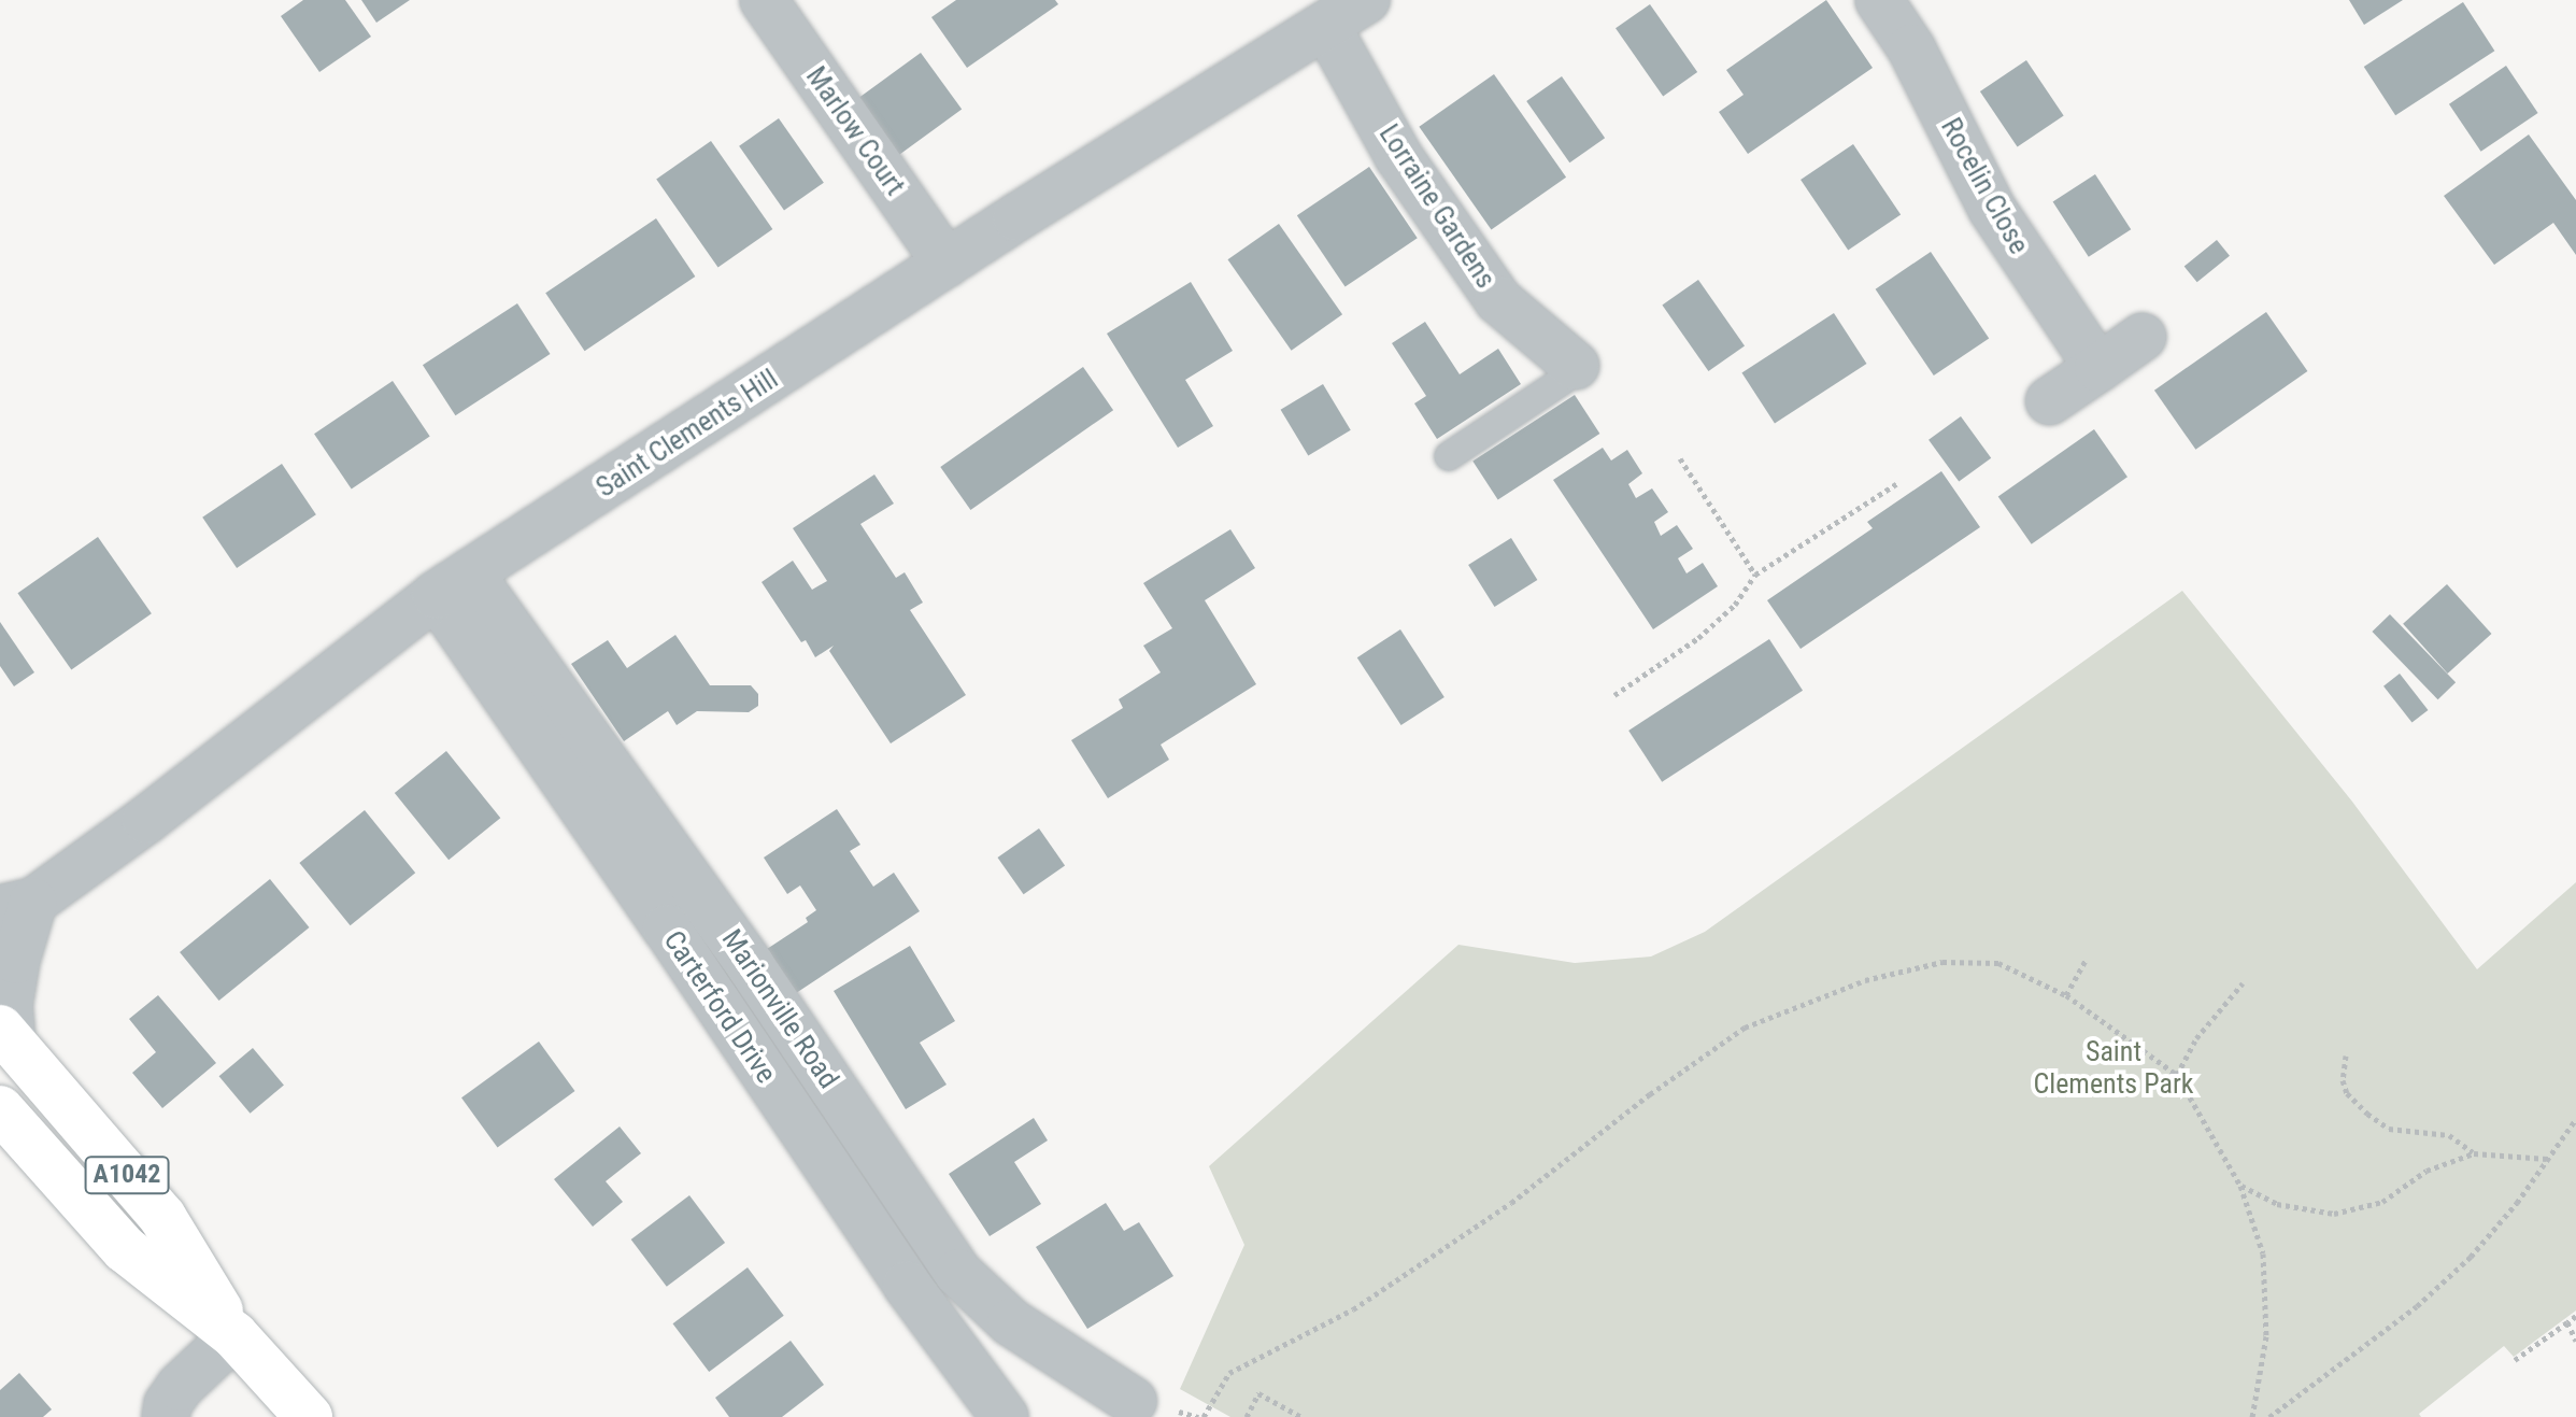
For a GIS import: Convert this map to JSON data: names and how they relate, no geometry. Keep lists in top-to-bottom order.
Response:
{
  "streets": {
    "highway": ["A1042"],
    "street": [
      "Marlow Court",
      "Rocelin Close",
      "Lorraine Gardens",
      "Saint Clements Hill",
      "Carterford Drive",
      "Marionville Road"
    ]
  },
  "crossings": [
    ["Marlow Court", "Saint Clements Hill"],
    ["Lorraine Gardens", "Saint Clements Hill"],
    ["Saint Clements Hill", "Carterford Drive"],
    ["Saint Clements Hill", "Marionville Road"],
    ["Saint Clements Hill", "A1042"],
    ["Carterford Drive", "Marionville Road"]
  ],
  "parks": ["Saint Clements Park"]
}
